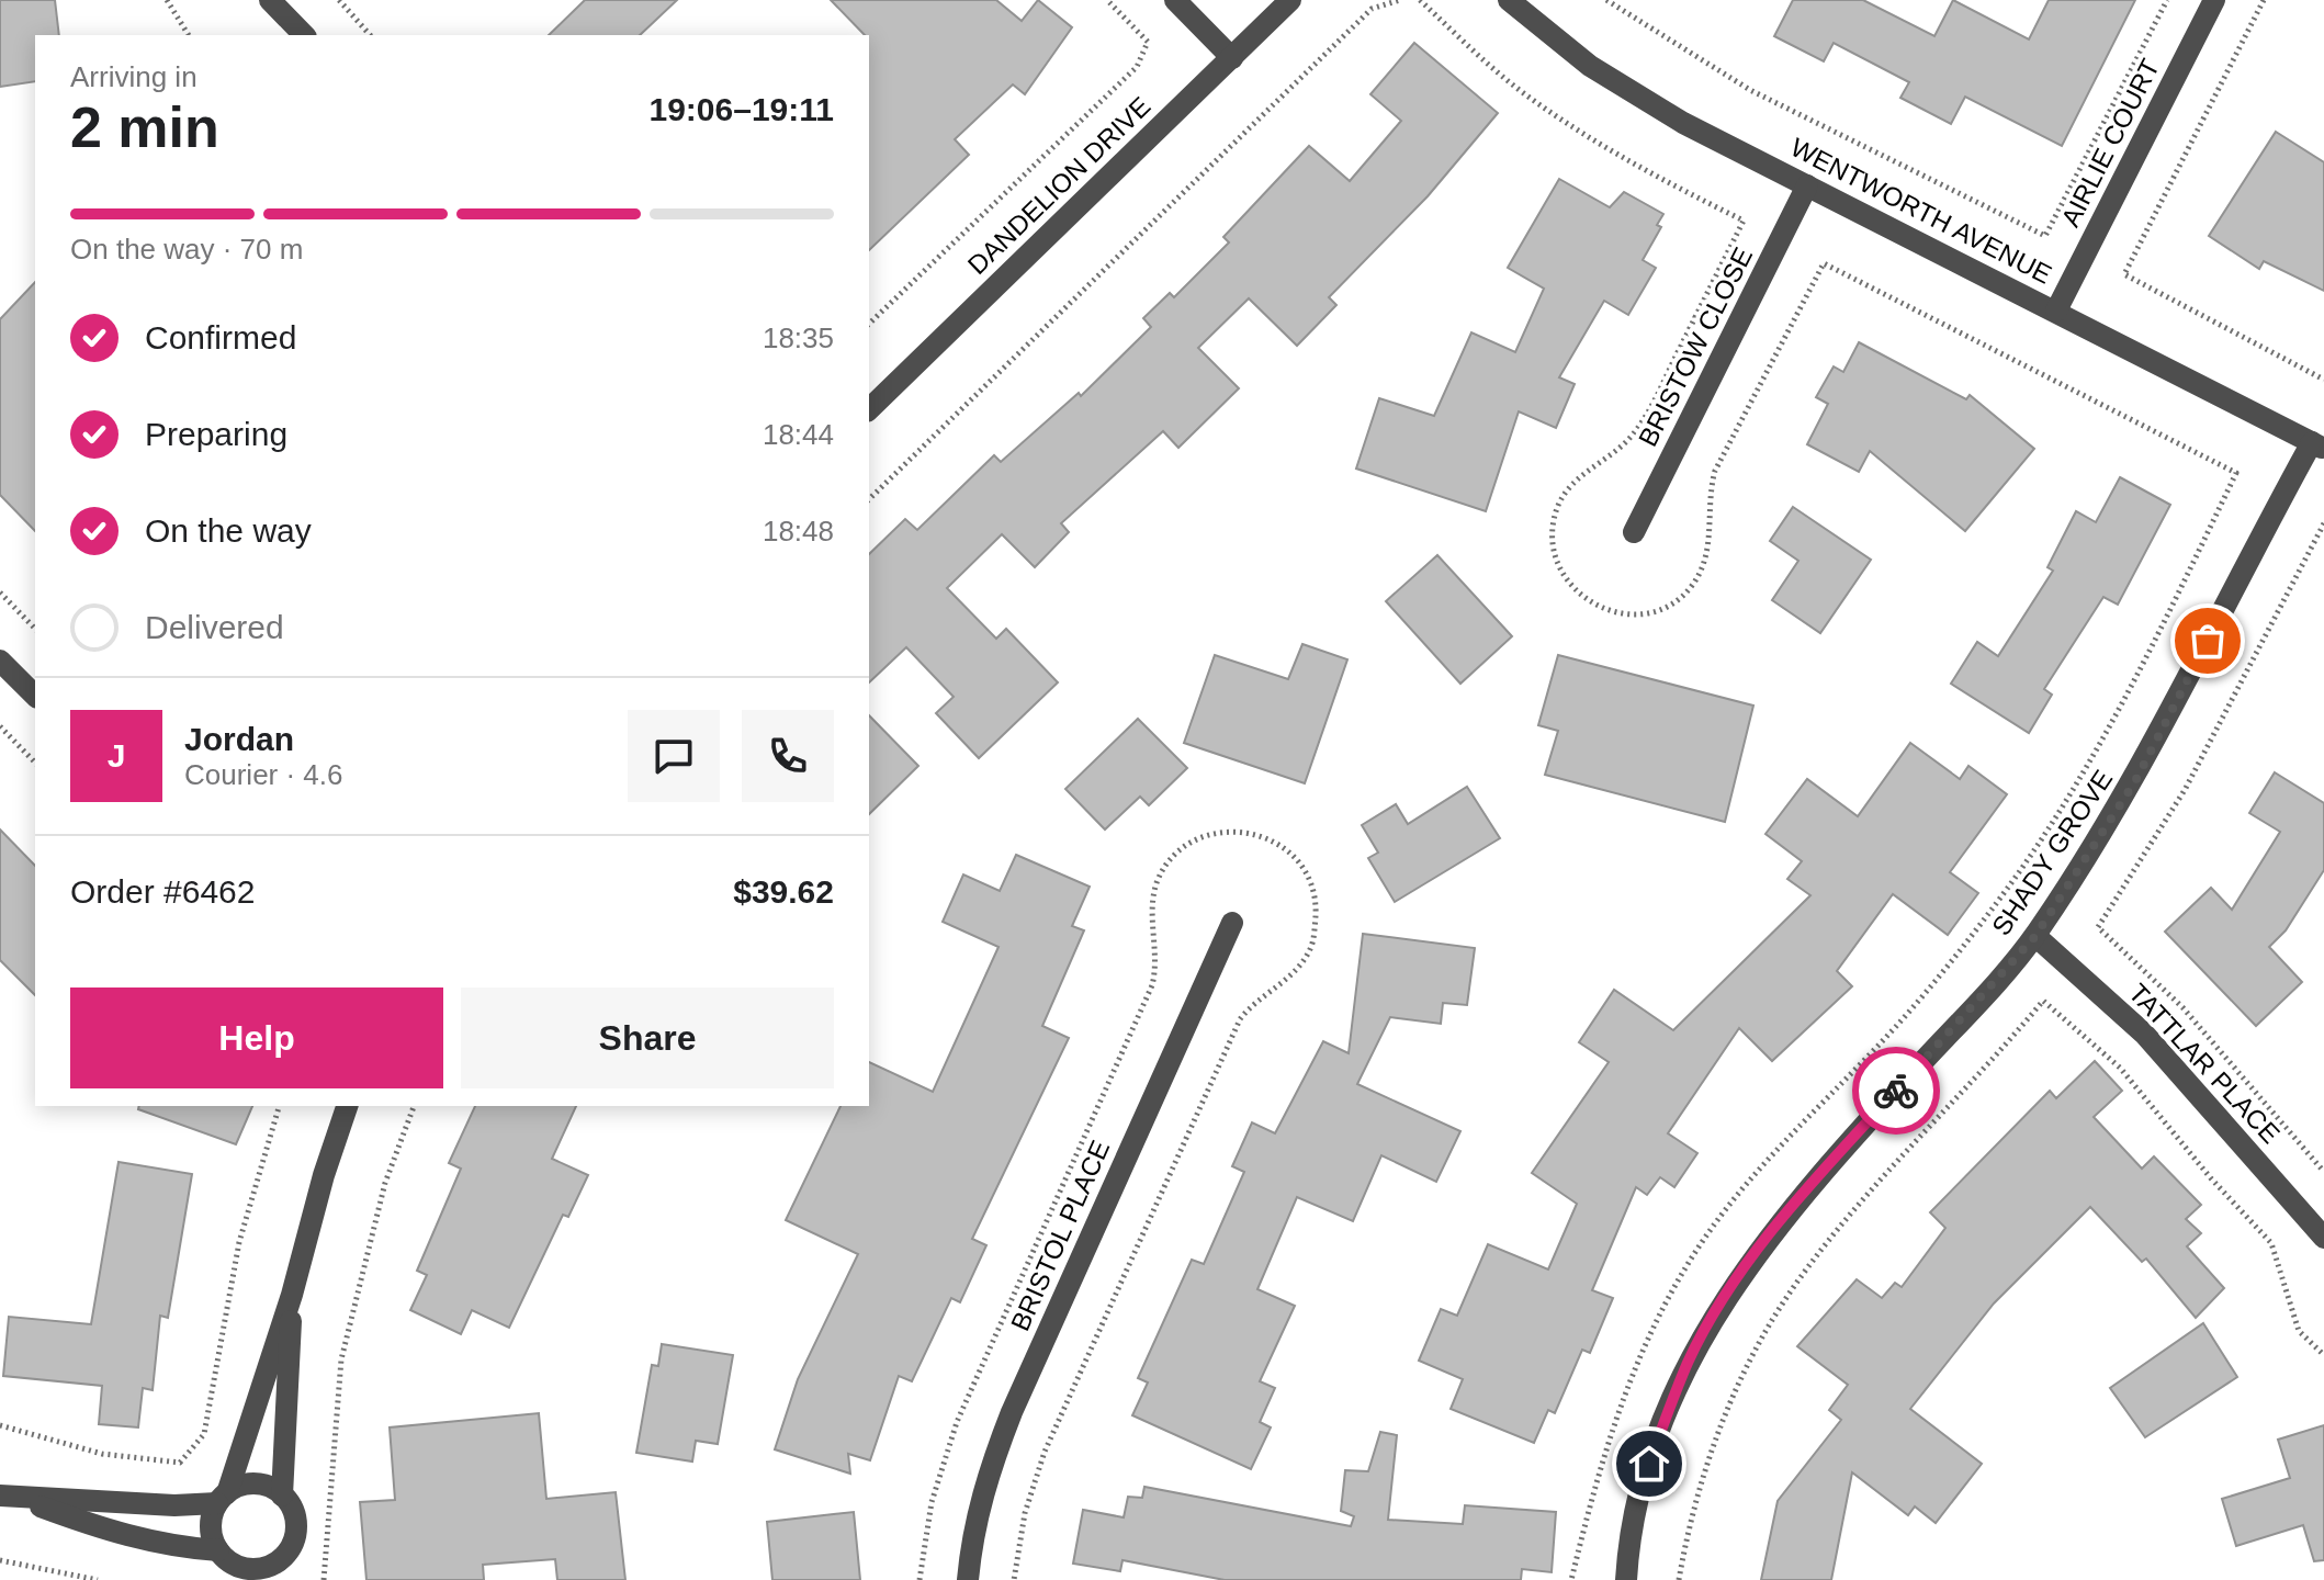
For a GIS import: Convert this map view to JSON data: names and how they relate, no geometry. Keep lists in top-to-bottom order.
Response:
{
  "streets": {
    "street": [
      "AIRLIE COURT",
      "DANDELION DRIVE",
      "WENTWORTH AVENUE",
      "BRISTOW CLOSE",
      "SHADY GROVE",
      "TATTLAR PLACE",
      "BRISTOL PLACE"
    ]
  },
  "crossings": [
    ["AIRLIE COURT", "WENTWORTH AVENUE"],
    ["WENTWORTH AVENUE", "BRISTOW CLOSE"],
    ["WENTWORTH AVENUE", "SHADY GROVE"],
    ["SHADY GROVE", "TATTLAR PLACE"]
  ],
  "page": {
    "heading": ["2 min", "Arriving in", "19:06–19:11"],
    "panel": [
      "Jordan",
      "Courier · 4.6",
      "Order #6462",
      "$39.62"
    ],
    "bar": "On the way · 70 m",
    "list": [
      ["Confirmed", "18:35"],
      ["Preparing", "18:44"],
      ["On the way", "18:48"],
      "Delivered"
    ],
    "round": "J",
    "buttons": ["Help", "Share"]
  }
}
